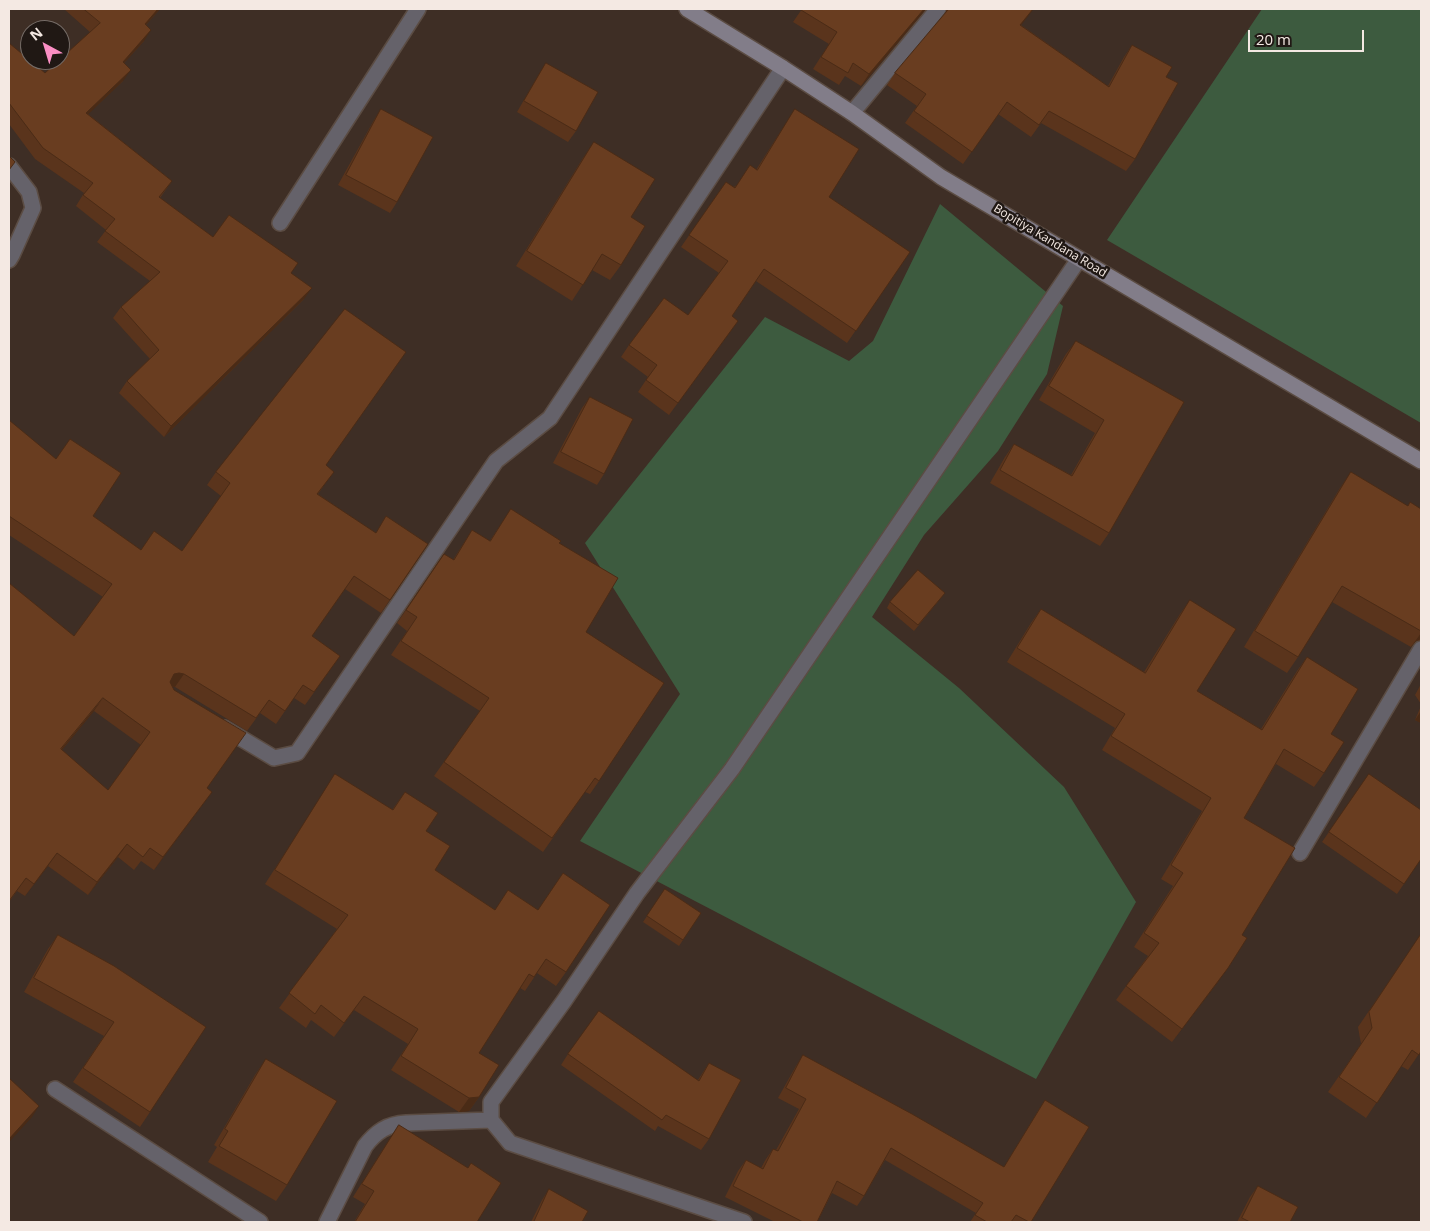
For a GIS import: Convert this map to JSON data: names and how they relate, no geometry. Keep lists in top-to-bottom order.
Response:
{
  "streets": {
    "main road": ["Bopitiya Kandana Road"]
  },
  "scale_bar": "20 m",
  "north": "top left"
}
